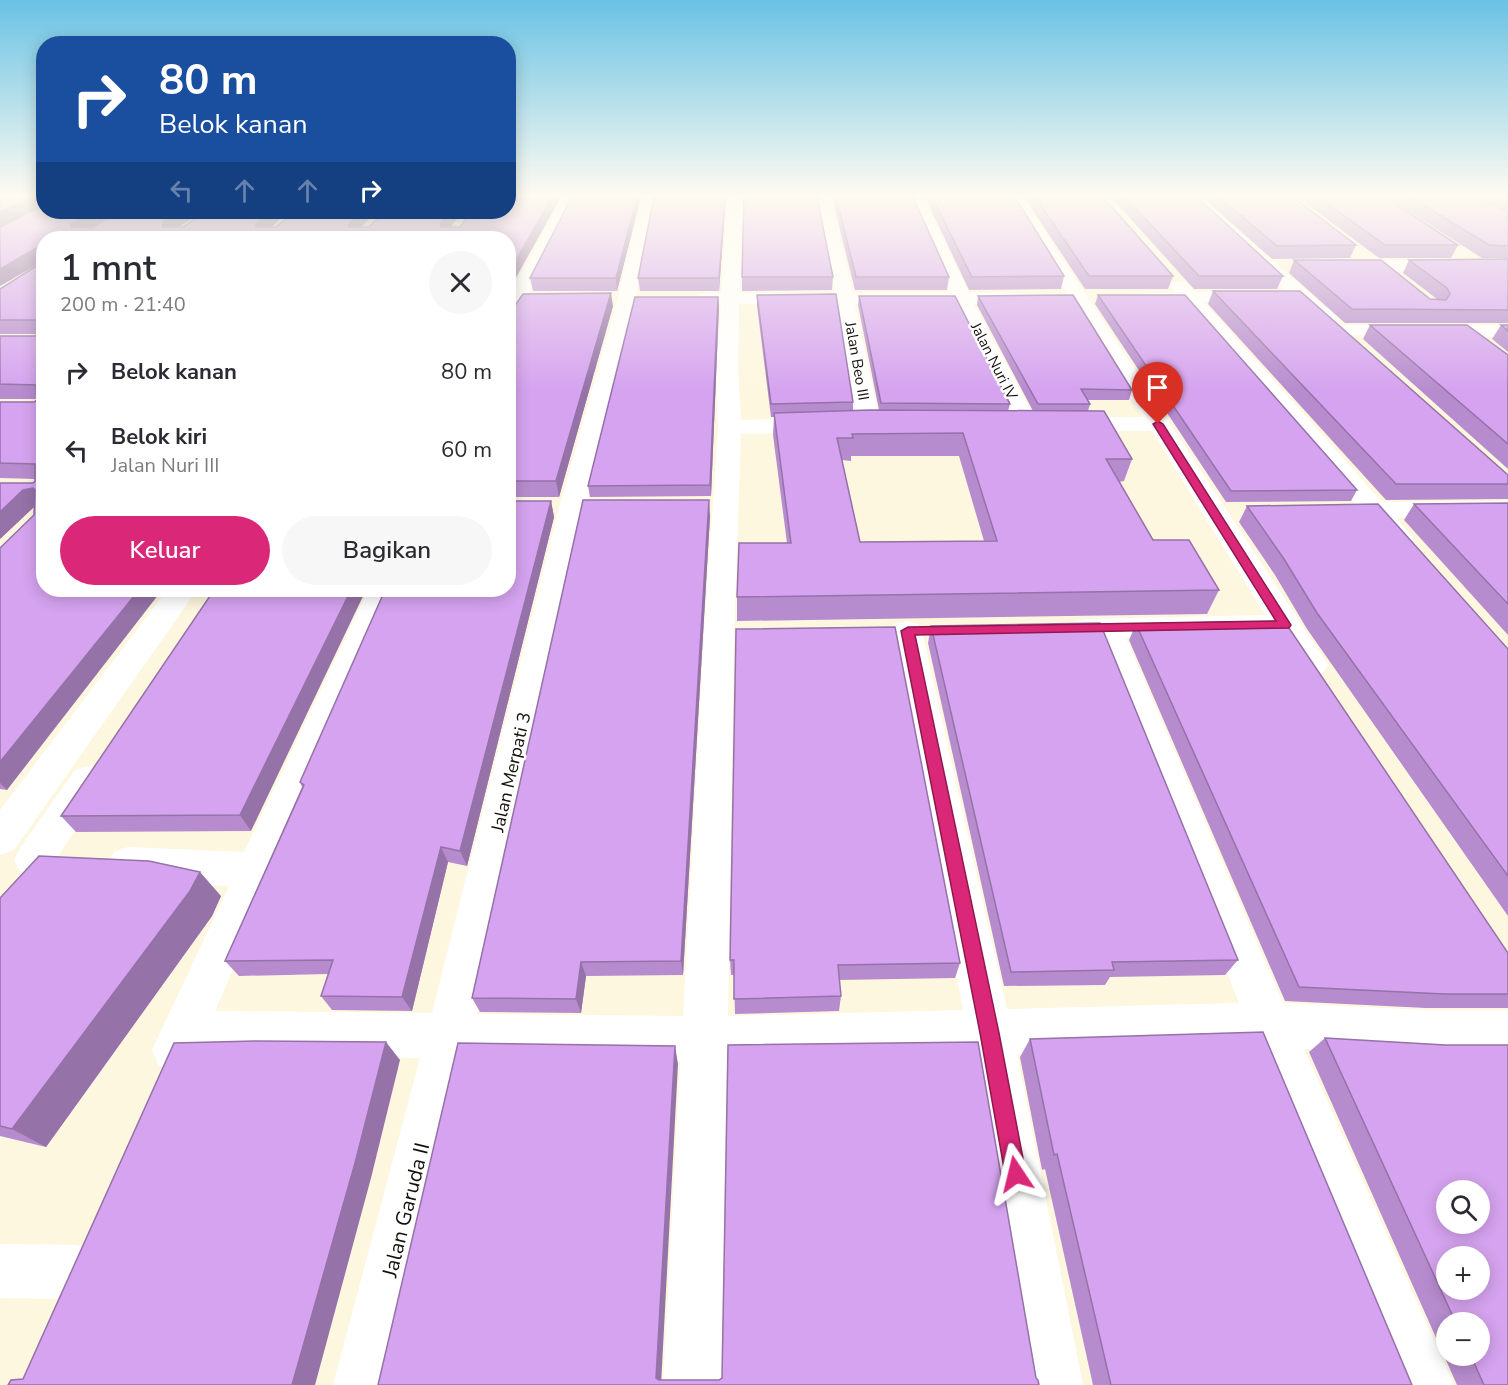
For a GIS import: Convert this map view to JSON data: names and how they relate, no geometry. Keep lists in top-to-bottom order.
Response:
{
  "streets": {
    "street": [
      "Jalan Beo III",
      "Jalan Nuri IV",
      "Jalan Merpati 3",
      "Jalan Garuda II"
    ]
  },
  "crossings": [
    ["Jalan Merpati 3", "Jalan Garuda II"]
  ],
  "page": {
    "turn": ["80 m", "Belok kanan"],
    "heading": ["1 mnt", "200 m · 21:40"],
    "list": [
      {
        "name": "Belok kanan",
        "value": "80 m"
      },
      {
        "name": "Belok kiri",
        "note": "Jalan Nuri III",
        "value": "60 m"
      }
    ],
    "buttons": ["Keluar", "Bagikan"],
    "map_buttons": ["+", "−"]
  }
}
